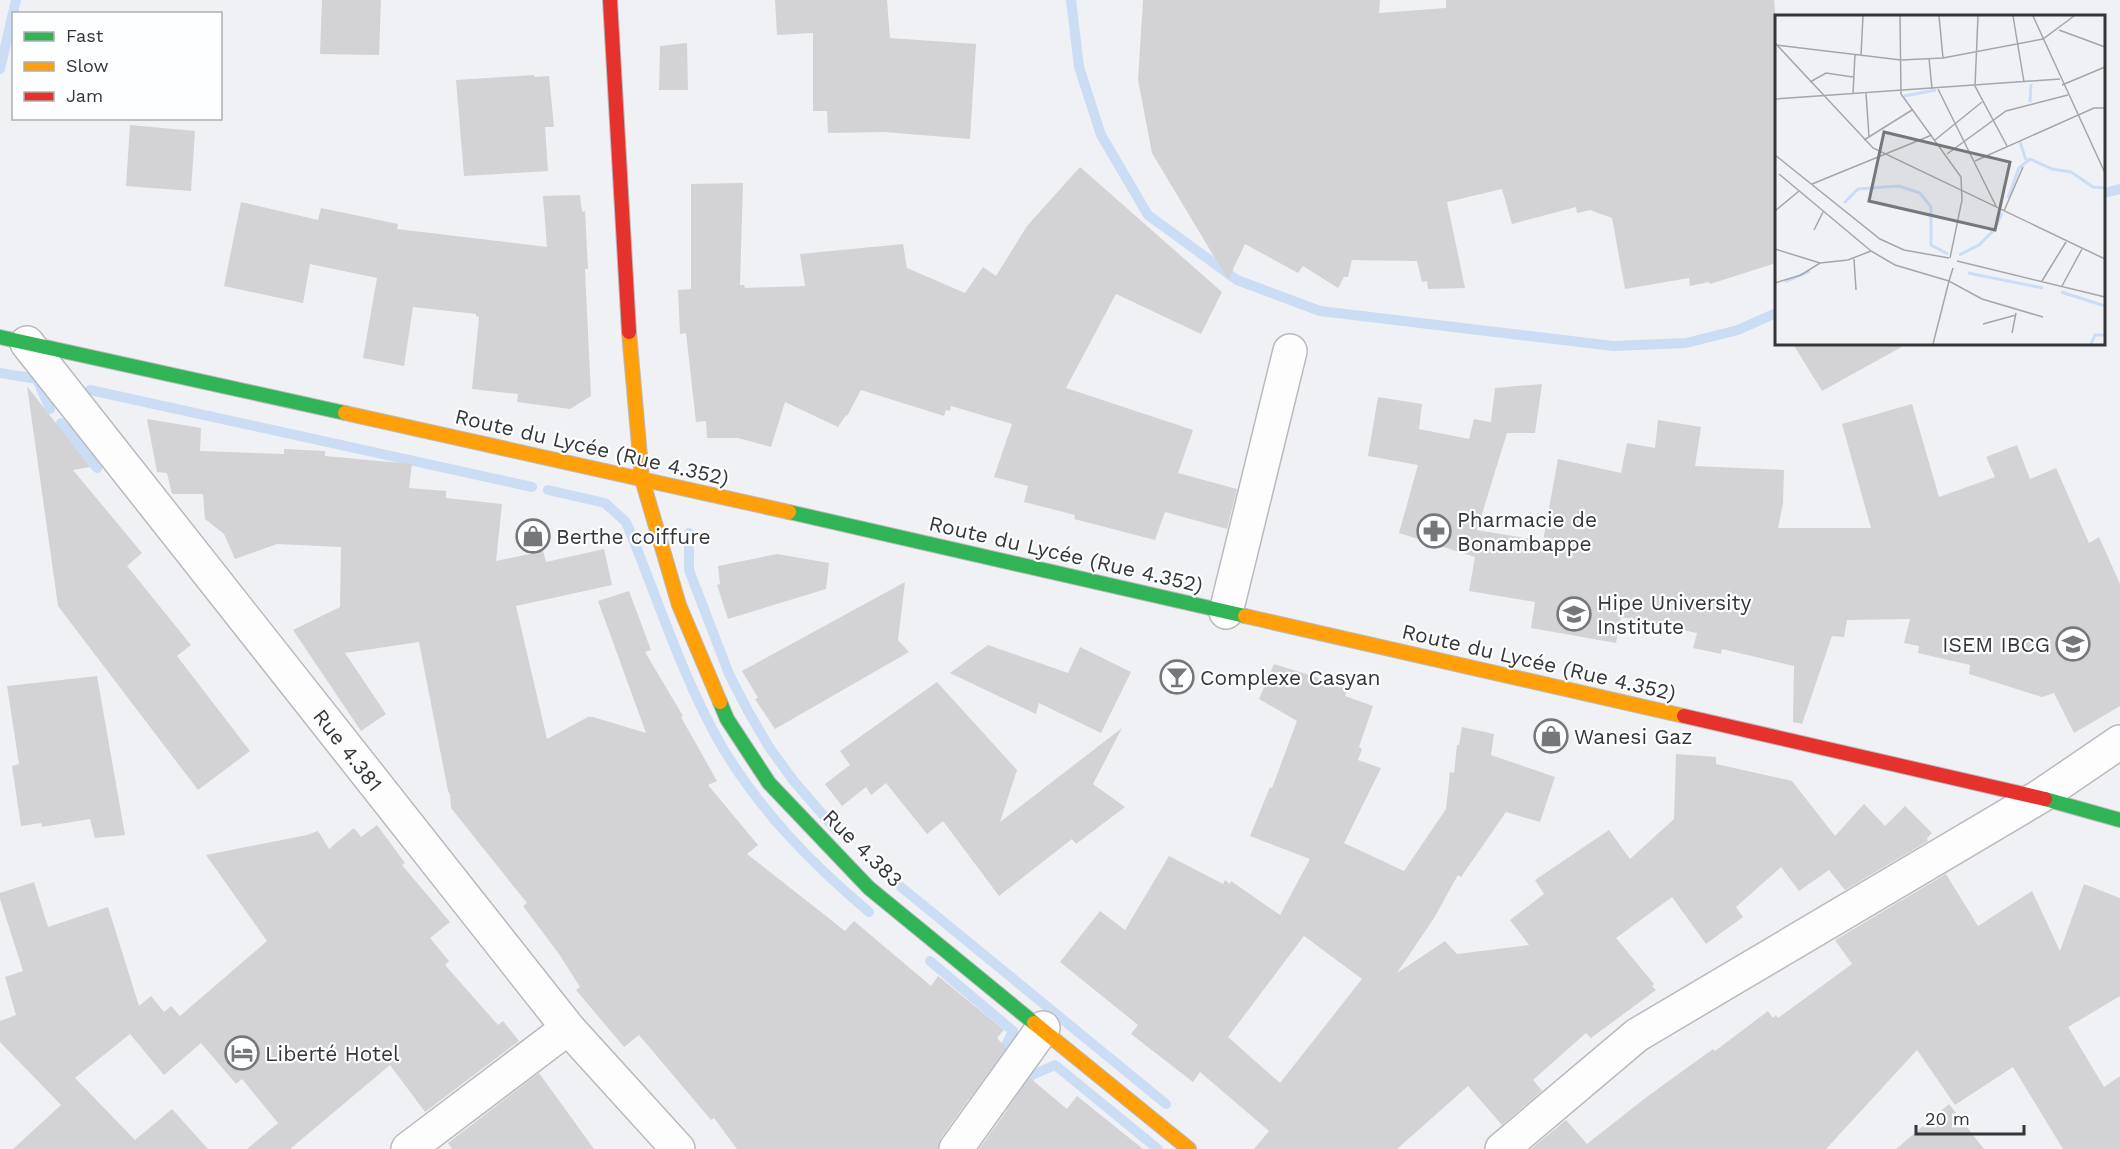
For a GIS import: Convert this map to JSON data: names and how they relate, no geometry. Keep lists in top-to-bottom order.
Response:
{
  "streets": {
    "main road": ["Route du Lycée (Rue 4.352)", "Rue 4.383"],
    "street": ["Rue 4.381"]
  },
  "crossings": [
    ["Route du Lycée (Rue 4.352)", "Rue 4.381"],
    ["Route du Lycée (Rue 4.352)", "Rue 4.383"]
  ],
  "places": {
    "pharmacy": ["Pharmacie de Bonambappe"],
    "shop": ["Berthe coiffure", "Wanesi Gaz"],
    "school or university": ["Hipe University Institute", "ISEM IBCG"],
    "bar": ["Complexe Casyan"],
    "hotel": ["Liberté Hotel"]
  },
  "legend": ["Fast", "Slow", "Jam"],
  "scale_bar": "20 m"
}
